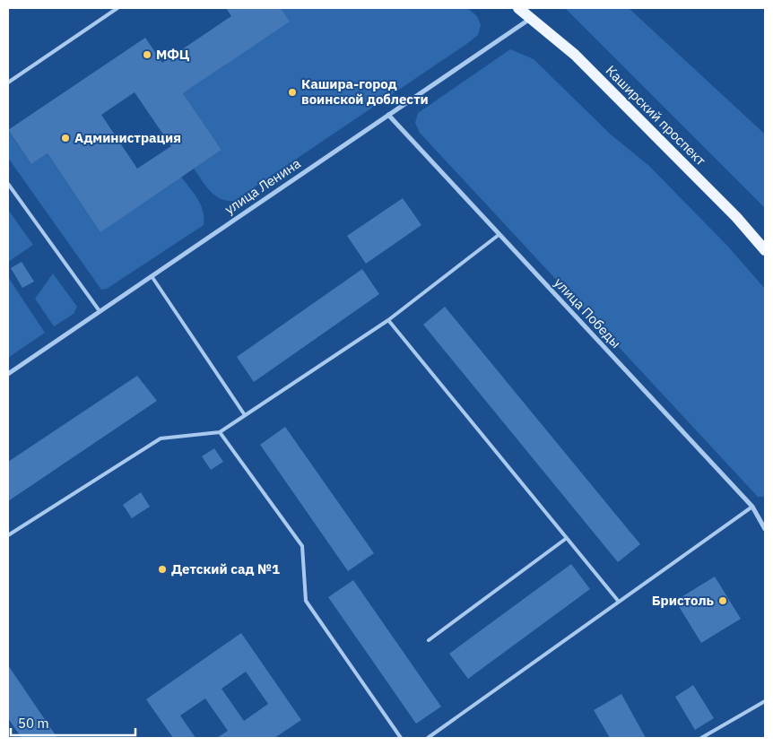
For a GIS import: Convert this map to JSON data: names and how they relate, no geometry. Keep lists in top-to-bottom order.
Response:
{
  "streets": {
    "main road": ["Каширский проспект"],
    "street": ["улица Ленина", "улица Победы"]
  },
  "crossings": [
    ["Каширский проспект", "улица Ленина"],
    ["улица Ленина", "улица Победы"]
  ],
  "places": [
    "МФЦ",
    "Кашира-город воинской доблести",
    "Администрация",
    "Детский сад №1",
    "Бристоль"
  ],
  "scale_bar": "50 m"
}
